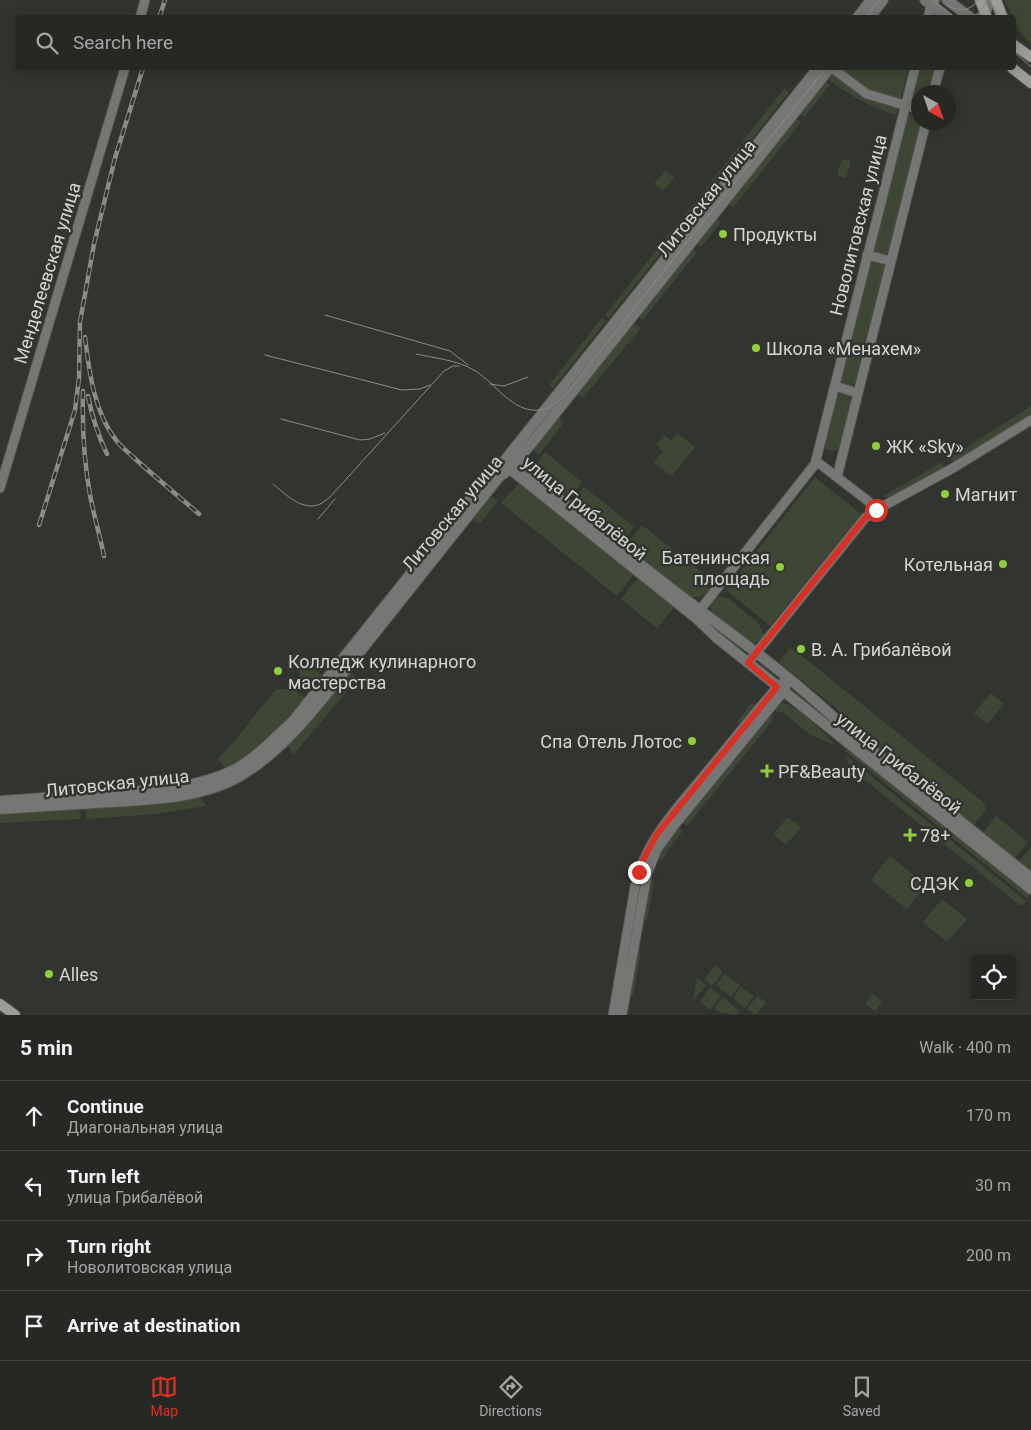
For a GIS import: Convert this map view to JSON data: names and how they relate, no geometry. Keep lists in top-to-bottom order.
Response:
{
  "streets": {
    "street": [
      "Литовская улица",
      "Новолитовская улица",
      "Менделеевская улица",
      "улица Грибалёвой"
    ]
  },
  "crossings": [
    ["Литовская улица", "улица Грибалёвой"],
    ["Новолитовская улица", "улица Грибалёвой"]
  ],
  "places": {
    "other": [
      "Продукты",
      "Школа «Менахем»",
      "ЖК «Sky»",
      "Магнит",
      "Котельная",
      "Батенинская площадь",
      "В. А. Грибалёвой",
      "Колледж кулинарного мастерства",
      "Спа Отель Лотос",
      "СДЭК",
      "Alles"
    ],
    "health": ["PF&Beauty", "78+"]
  },
  "north": "bottom right",
  "page": {
    "search": "Search here",
    "heading": ["5 min", "Walk · 400 m"],
    "list": [
      ["Continue", "Диагональная улица", "170 m"],
      ["Turn left", "улица Грибалёвой", "30 m"],
      ["Turn right", "Новолитовская улица", "200 m"],
      "Arrive at destination"
    ],
    "nav": ["Map", "Directions", "Saved"]
  }
}
